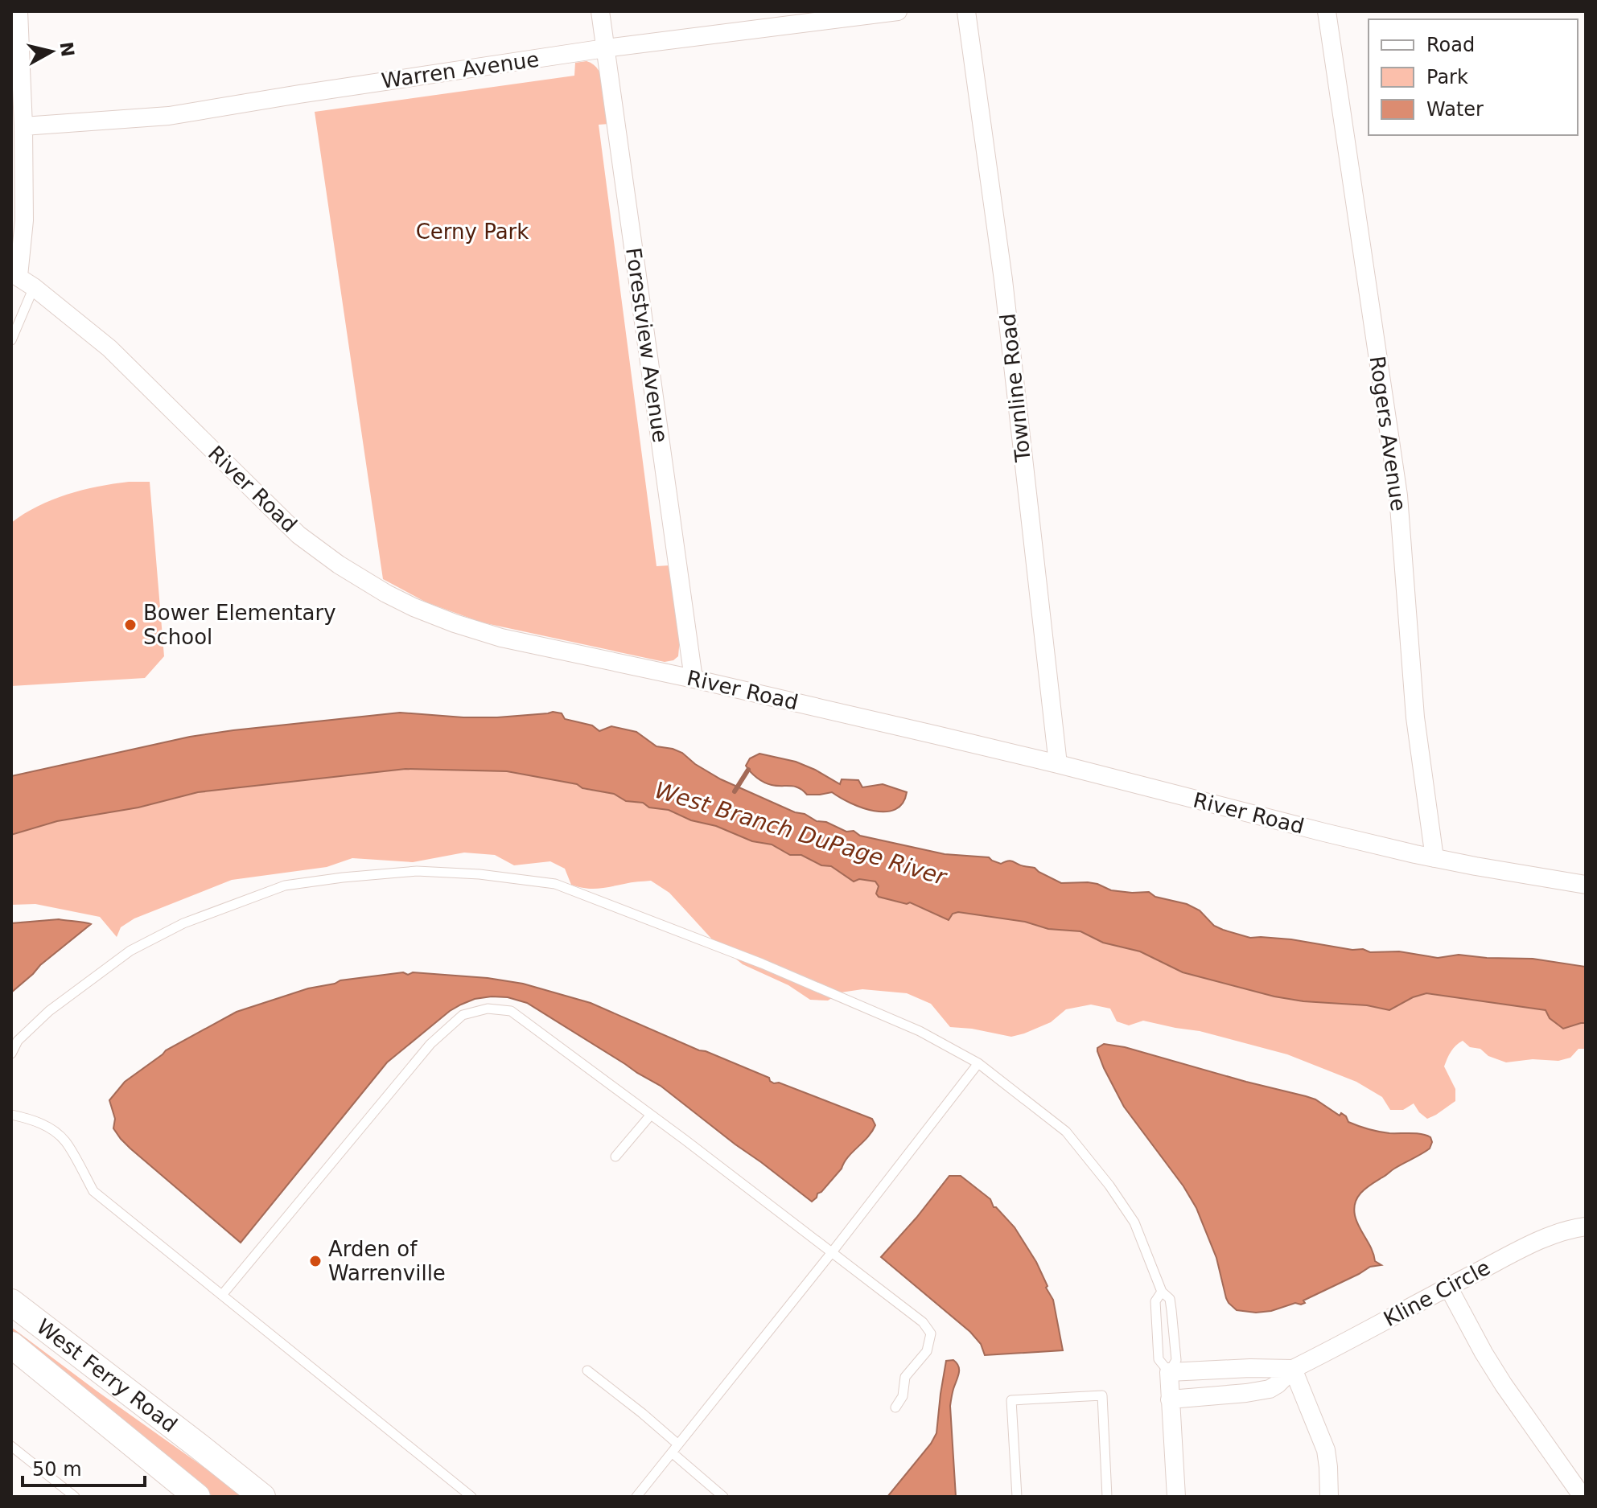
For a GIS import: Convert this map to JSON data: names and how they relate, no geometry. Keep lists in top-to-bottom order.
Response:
{
  "streets": {
    "main road": ["West Ferry Road"],
    "street": [
      "Warren Avenue",
      "Forestview Avenue",
      "Townline Road",
      "Rogers Avenue",
      "River Road",
      "Kline Circle"
    ]
  },
  "crossings": [
    ["Warren Avenue", "Forestview Avenue"],
    ["Forestview Avenue", "River Road"],
    ["Townline Road", "River Road"],
    ["Rogers Avenue", "River Road"]
  ],
  "water": ["West Branch DuPage River"],
  "parks": ["Cerny Park"],
  "places": ["Bower Elementary School", "Arden of Warrenville"],
  "legend": ["Road", "Park", "Water"],
  "scale_bar": "50 m",
  "north": "right"
}
